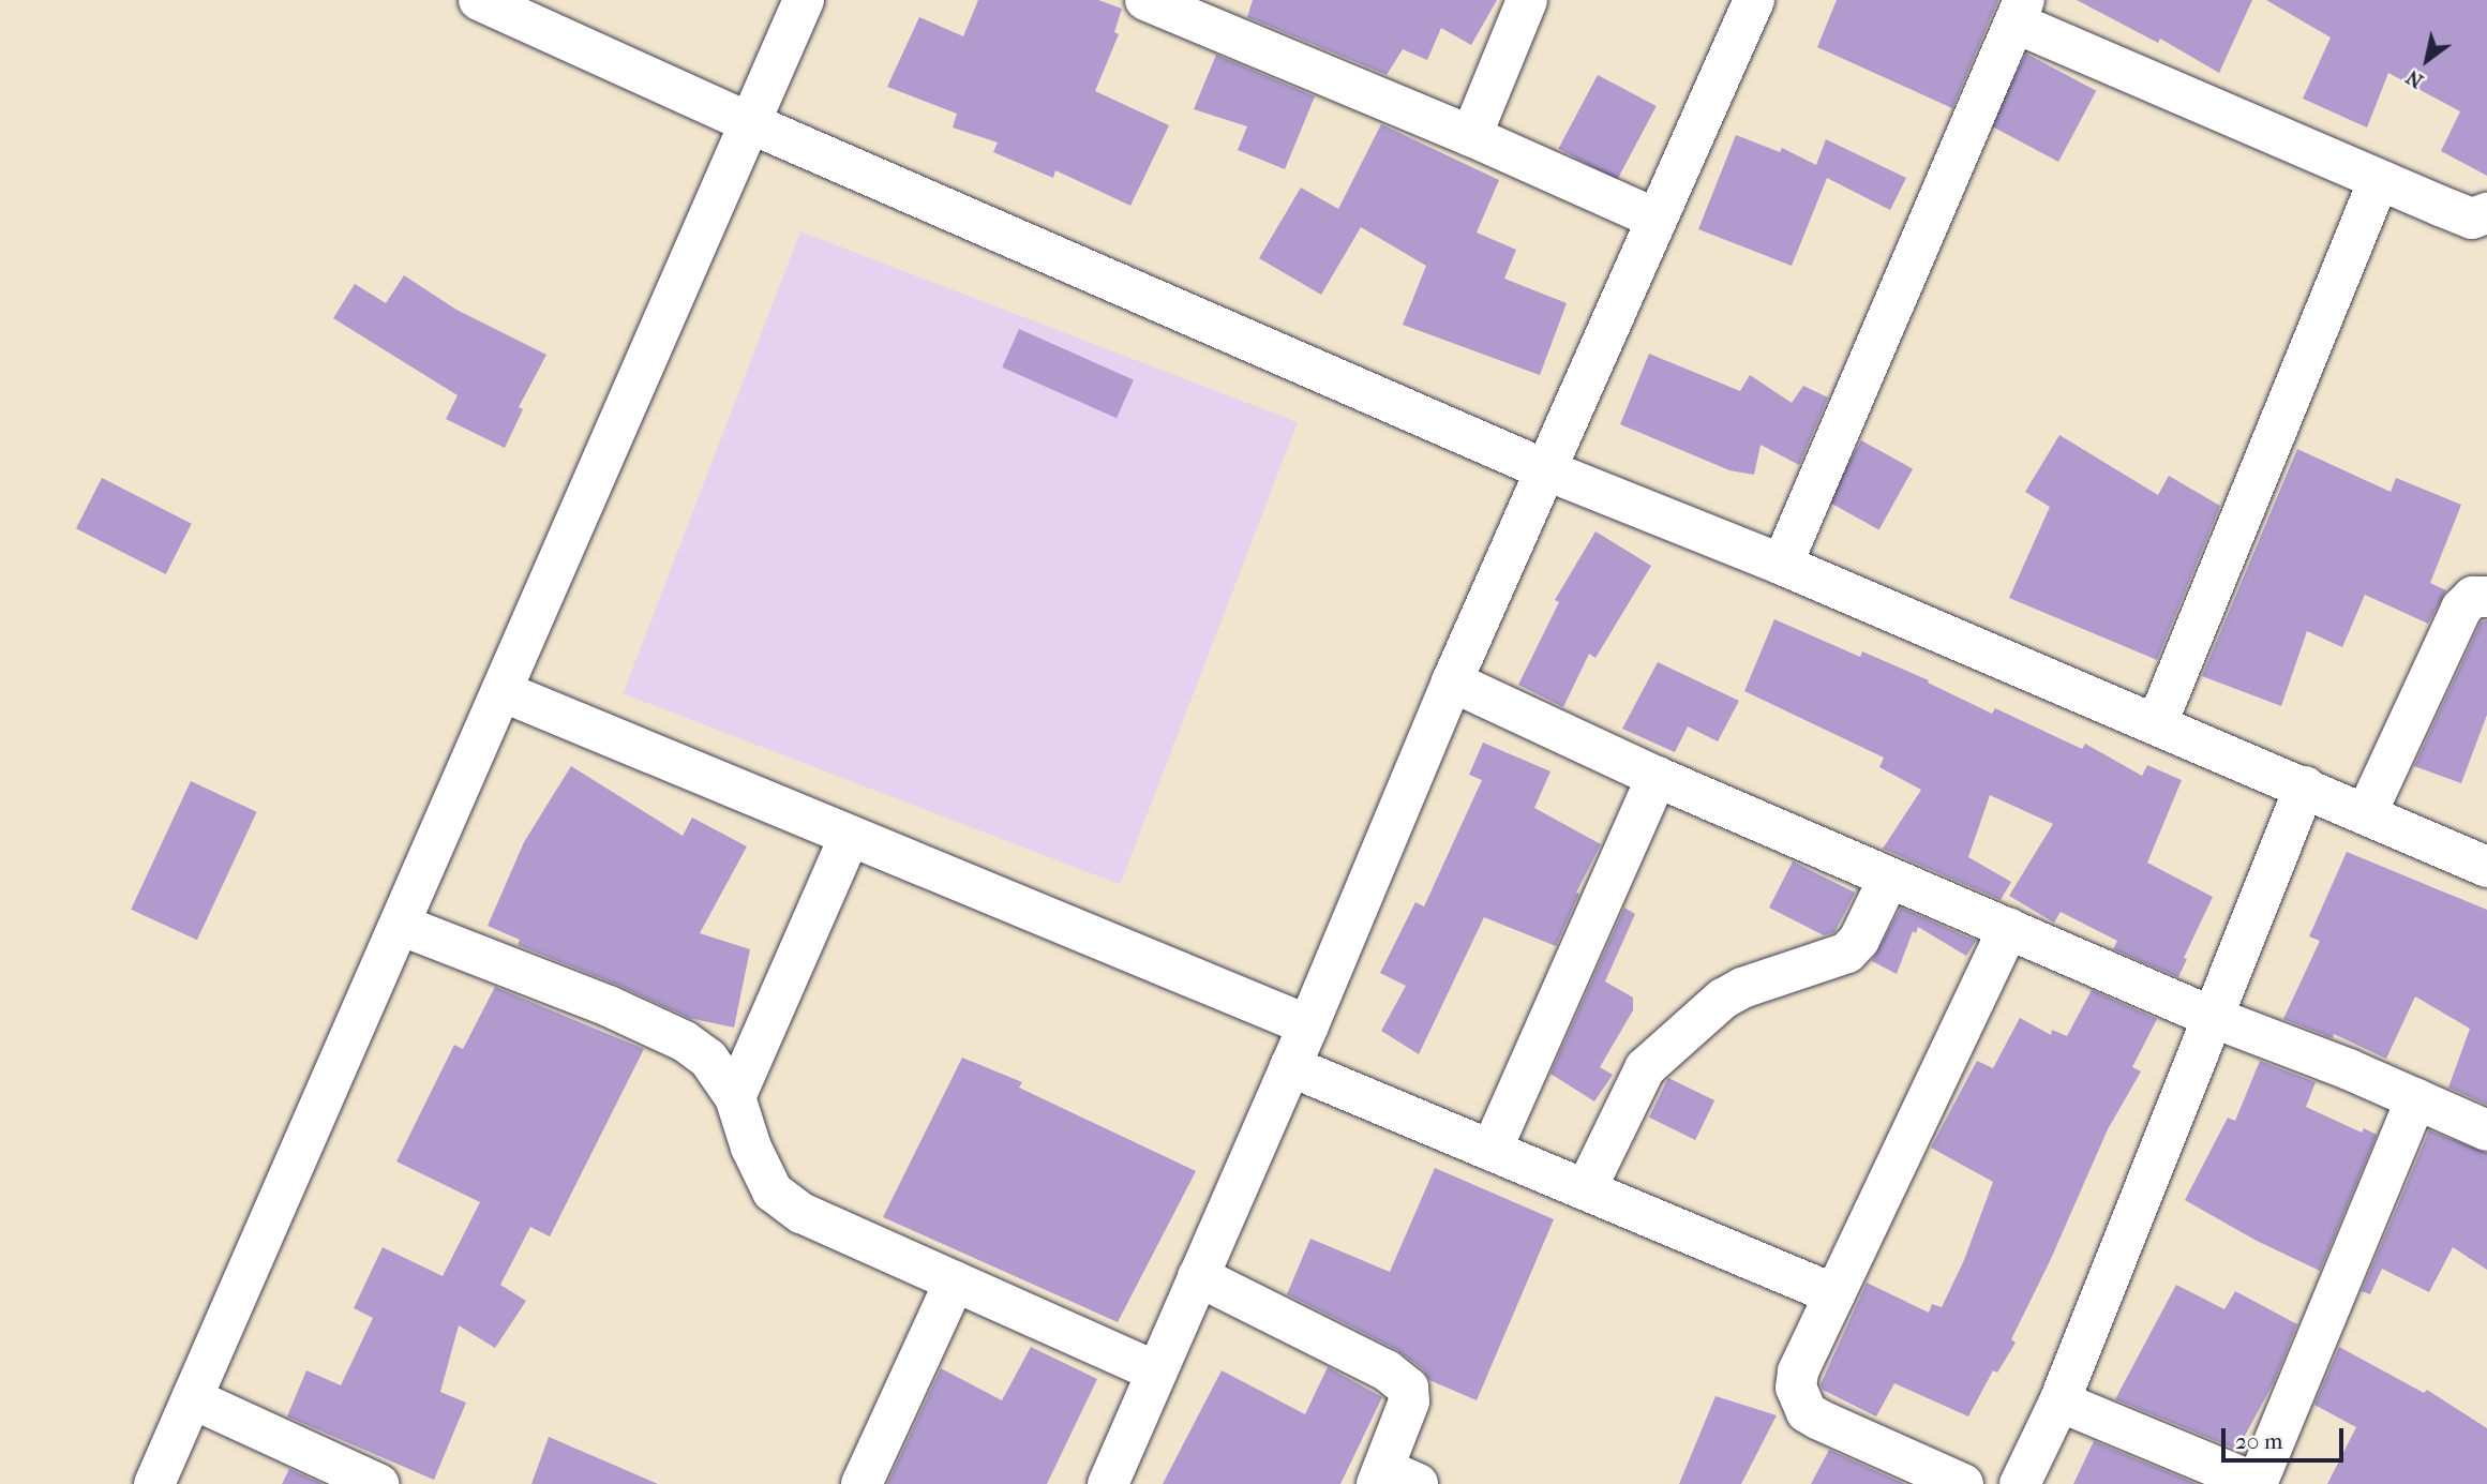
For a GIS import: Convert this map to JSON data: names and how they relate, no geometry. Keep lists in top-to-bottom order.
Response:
{
  "scale_bar": "20 m",
  "north": "bottom left"
}
